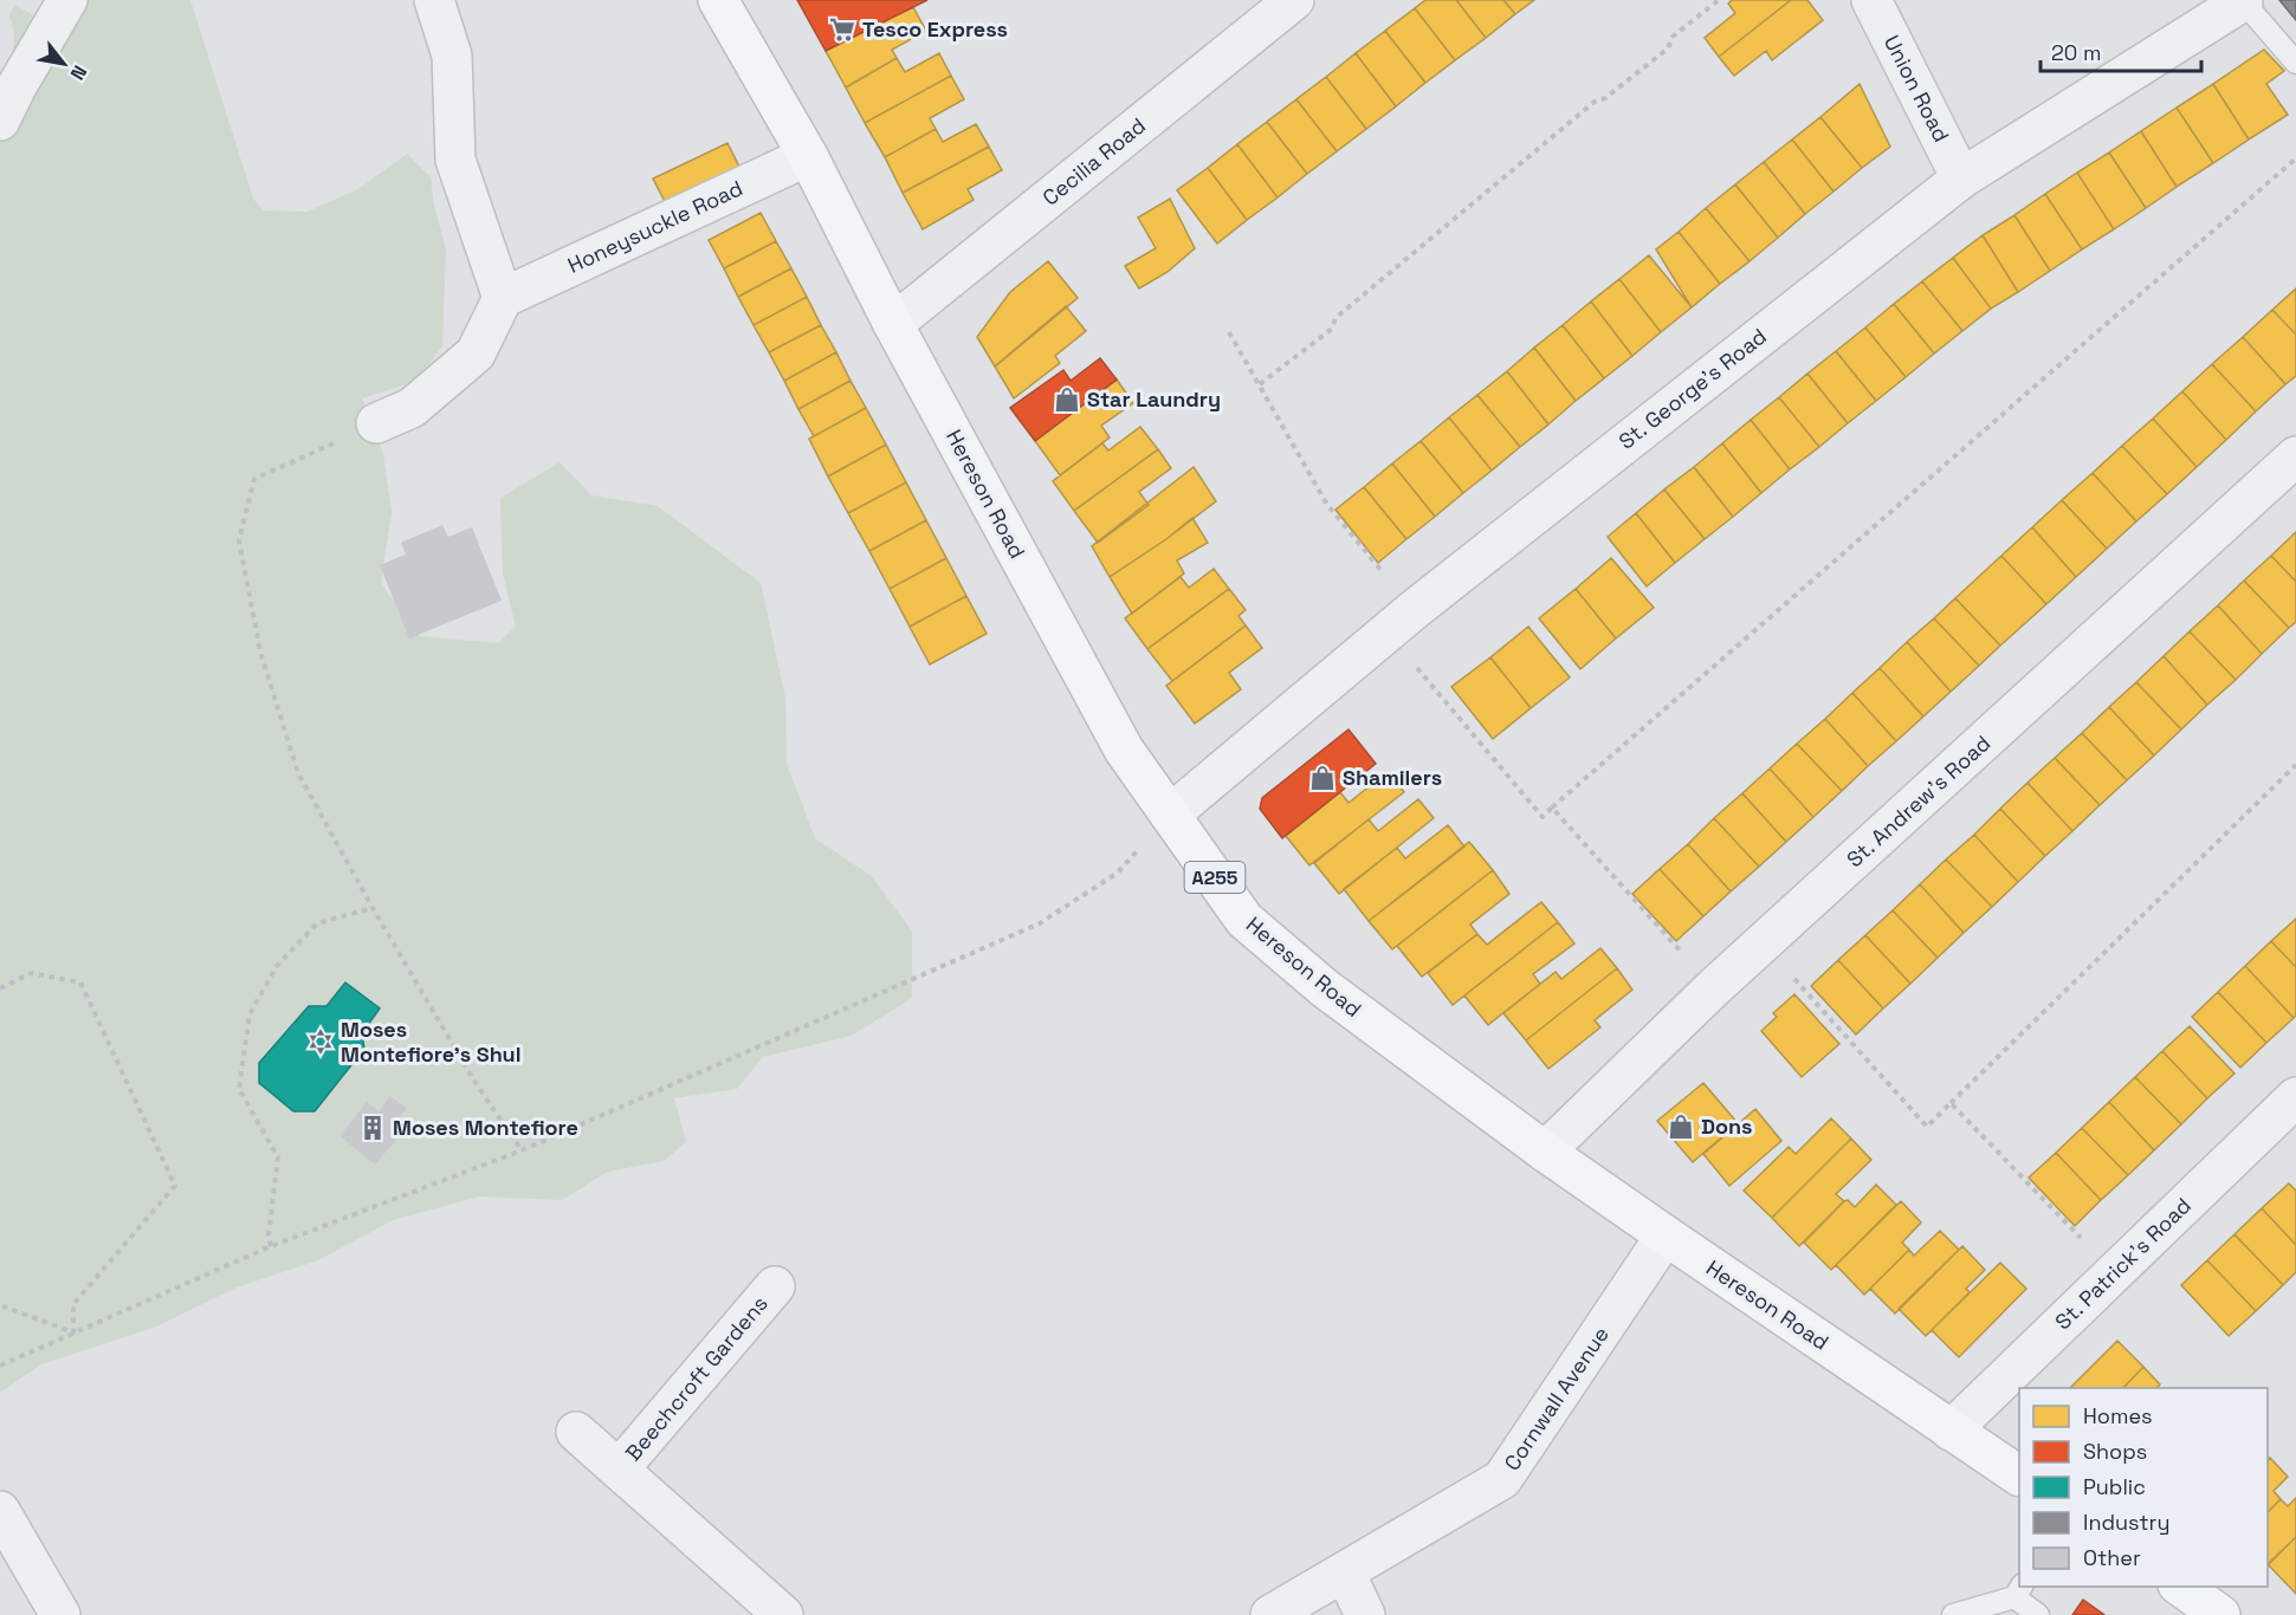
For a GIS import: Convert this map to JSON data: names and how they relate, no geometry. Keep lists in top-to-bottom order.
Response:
{
  "streets": {
    "main road": ["Hereson Road", "A255"],
    "street": [
      "Union Road",
      "Cecilia Road",
      "Honeysuckle Road",
      "St. George's Road",
      "St. Andrew's Road",
      "St. Patrick's Road",
      "Beechcroft Gardens",
      "Cornwall Avenue"
    ]
  },
  "crossings": [
    ["Union Road", "St. George's Road"],
    ["Cecilia Road", "Hereson Road"],
    ["Honeysuckle Road", "Hereson Road"],
    ["St. George's Road", "Hereson Road"],
    ["Hereson Road", "St. Andrew's Road"],
    ["Hereson Road", "St. Patrick's Road"],
    ["Hereson Road", "Cornwall Avenue"]
  ],
  "places": {
    "supermarket": ["Tesco Express"],
    "shop": ["Star Laundry", "Shamilers", "Dons"],
    "synagogue": ["Moses Montefiore's Shul"],
    "building": ["Moses Montefiore"]
  },
  "legend": [
    "Homes",
    "Shops",
    "Public",
    "Industry",
    "Other"
  ],
  "scale_bar": "20 m",
  "north": "bottom right"
}
